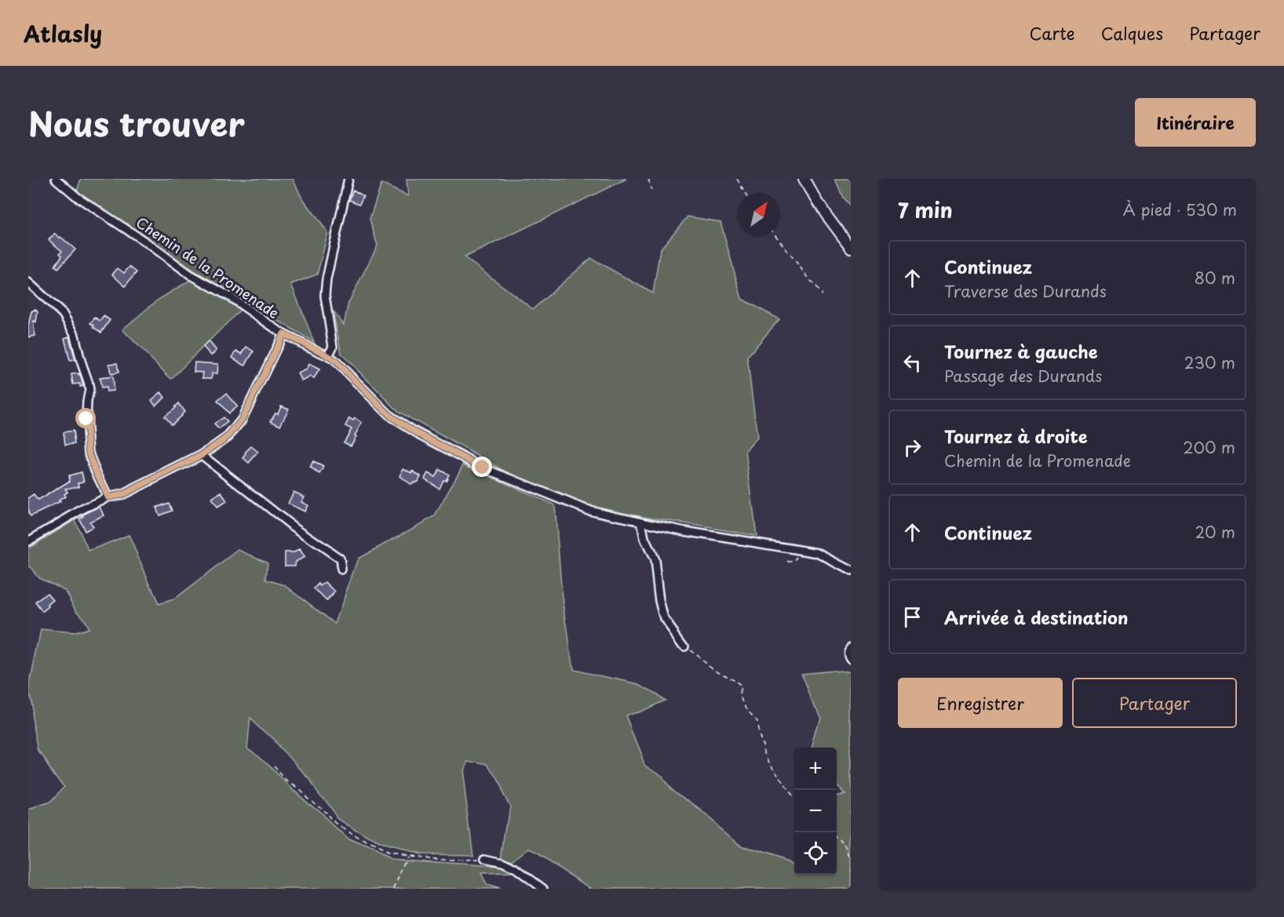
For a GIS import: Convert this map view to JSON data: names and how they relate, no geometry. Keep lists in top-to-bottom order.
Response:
{
  "streets": {
    "street": ["Chemin de la Promenade"]
  },
  "north": "top right",
  "page": {
    "header": "Atlasly",
    "nav": ["Carte", "Calques", "Partager"],
    "title": "Nous trouver",
    "buttons": [
      "Itinéraire",
      ["Enregistrer", "Partager"]
    ],
    "heading": ["7 min", "À pied · 530 m"],
    "list": [
      ["Continuez", "Traverse des Durands", "80 m"],
      ["Tournez à gauche", "Passage des Durands", "230 m"],
      ["Tournez à droite", "Chemin de la Promenade", "200 m"],
      ["Continuez", "20 m"],
      "Arrivée à destination"
    ],
    "map_buttons": ["+", "−"]
  }
}
